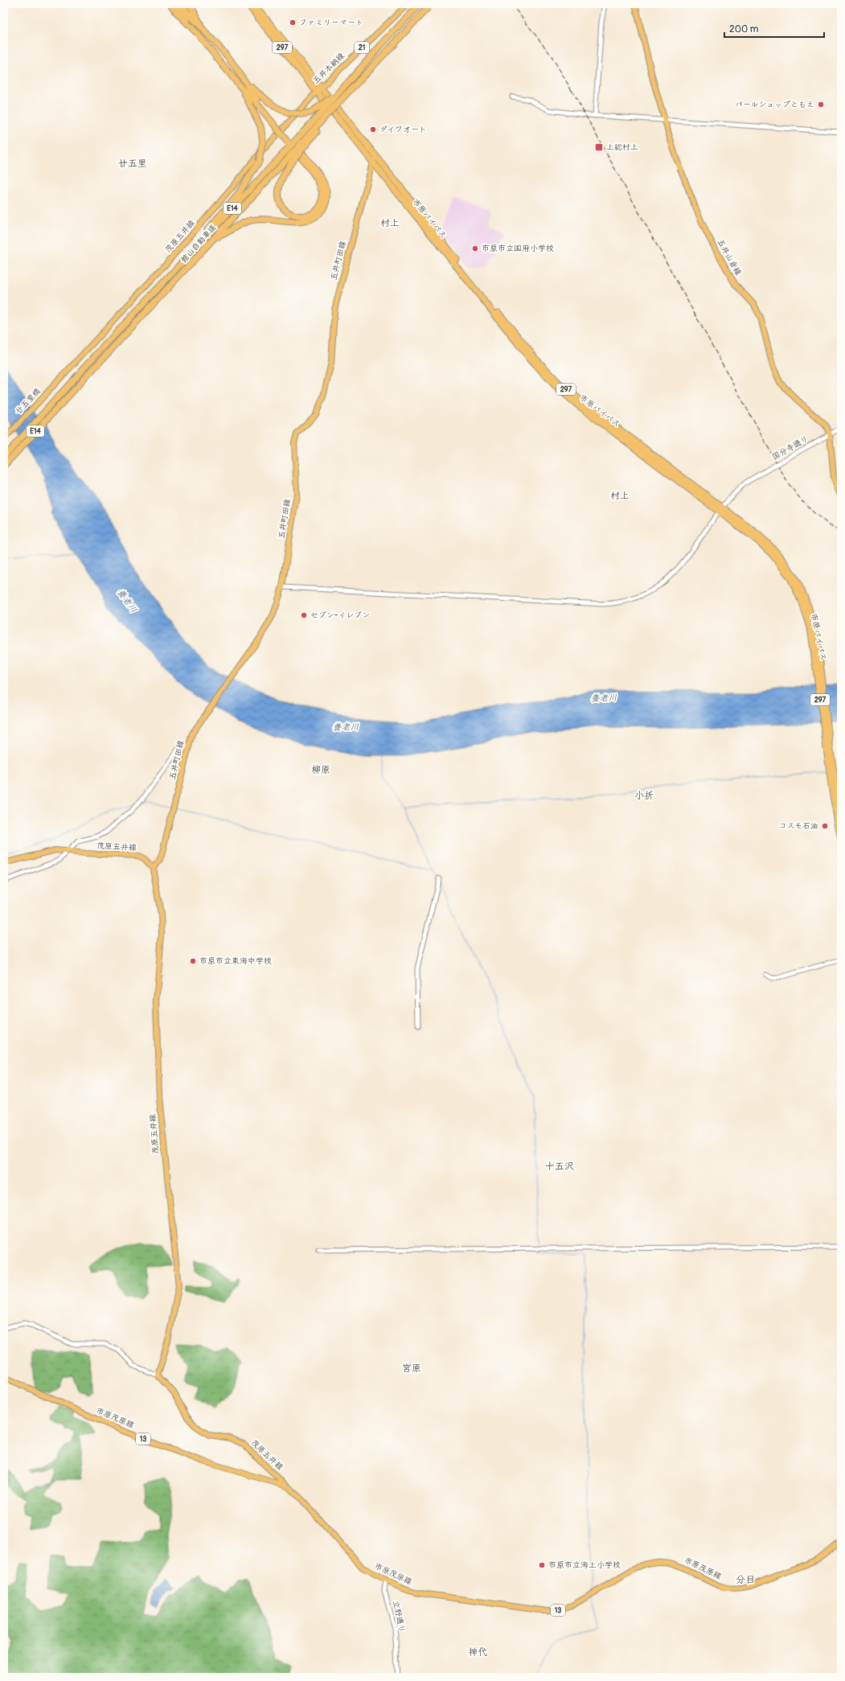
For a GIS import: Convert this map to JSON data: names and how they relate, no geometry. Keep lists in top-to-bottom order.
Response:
{
  "streets": {
    "highway": [
      "297",
      "E14",
      "市原バイパス",
      "館山自動車道"
    ],
    "main road": [
      "21",
      "五井本納線",
      "茂原五井線",
      "五井山倉線",
      "五井町田線",
      "廿五里橋",
      "市原茂原線",
      "13"
    ],
    "street": ["国分寺通り", "立野通り"]
  },
  "crossings": [
    ["五井本納線", "市原バイパス"],
    ["五井本納線", "茂原五井線"],
    ["市原バイパス", "茂原五井線"],
    ["市原バイパス", "五井町田線"],
    ["市原バイパス", "国分寺通り"],
    ["茂原五井線", "五井町田線"],
    ["茂原五井線", "廿五里橋"],
    ["茂原五井線", "市原茂原線"],
    ["五井山倉線", "国分寺通り"],
    ["五井町田線", "国分寺通り"],
    ["市原茂原線", "立野通り"]
  ],
  "districts": [
    "廿五里",
    "村上",
    "村上",
    "柳原",
    "小折",
    "十五沢",
    "宮原",
    "分目",
    "神代"
  ],
  "water": ["養老川"],
  "places": {
    "other": [
      "ファミリーマート",
      "パールショップともえ",
      "ダイワオート",
      "市原市立国府小学校",
      "セブン-イレブン",
      "コスモ石油",
      "市原市立東海中学校",
      "市原市立海上小学校"
    ],
    "transit": ["上総村上"]
  },
  "scale_bar": "200 m"
}
